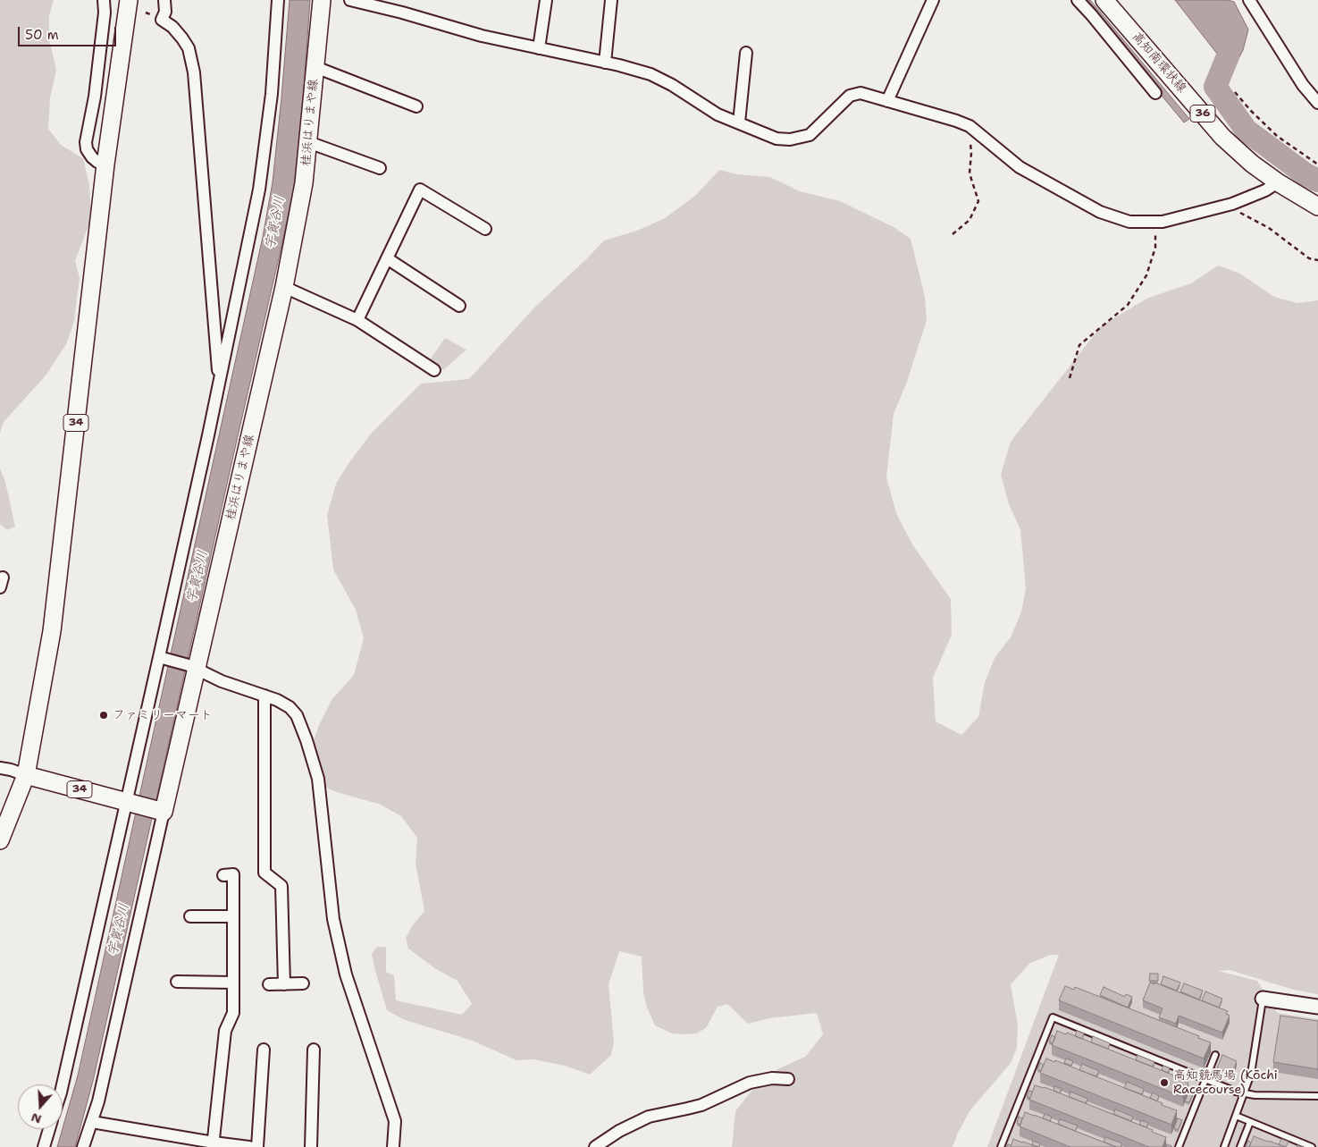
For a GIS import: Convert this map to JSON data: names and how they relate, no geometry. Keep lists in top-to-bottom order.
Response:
{
  "streets": {
    "main road": [
      "高知南環状線",
      "36",
      "桂浜はりまや線",
      "34"
    ]
  },
  "crossings": [
    ["桂浜はりまや線", "34"]
  ],
  "water": ["宇賀谷川"],
  "places": ["ファミリーマート", "高知競馬場 (Kōchi Racecourse)"],
  "scale_bar": "50 m",
  "north": "bottom"
}
